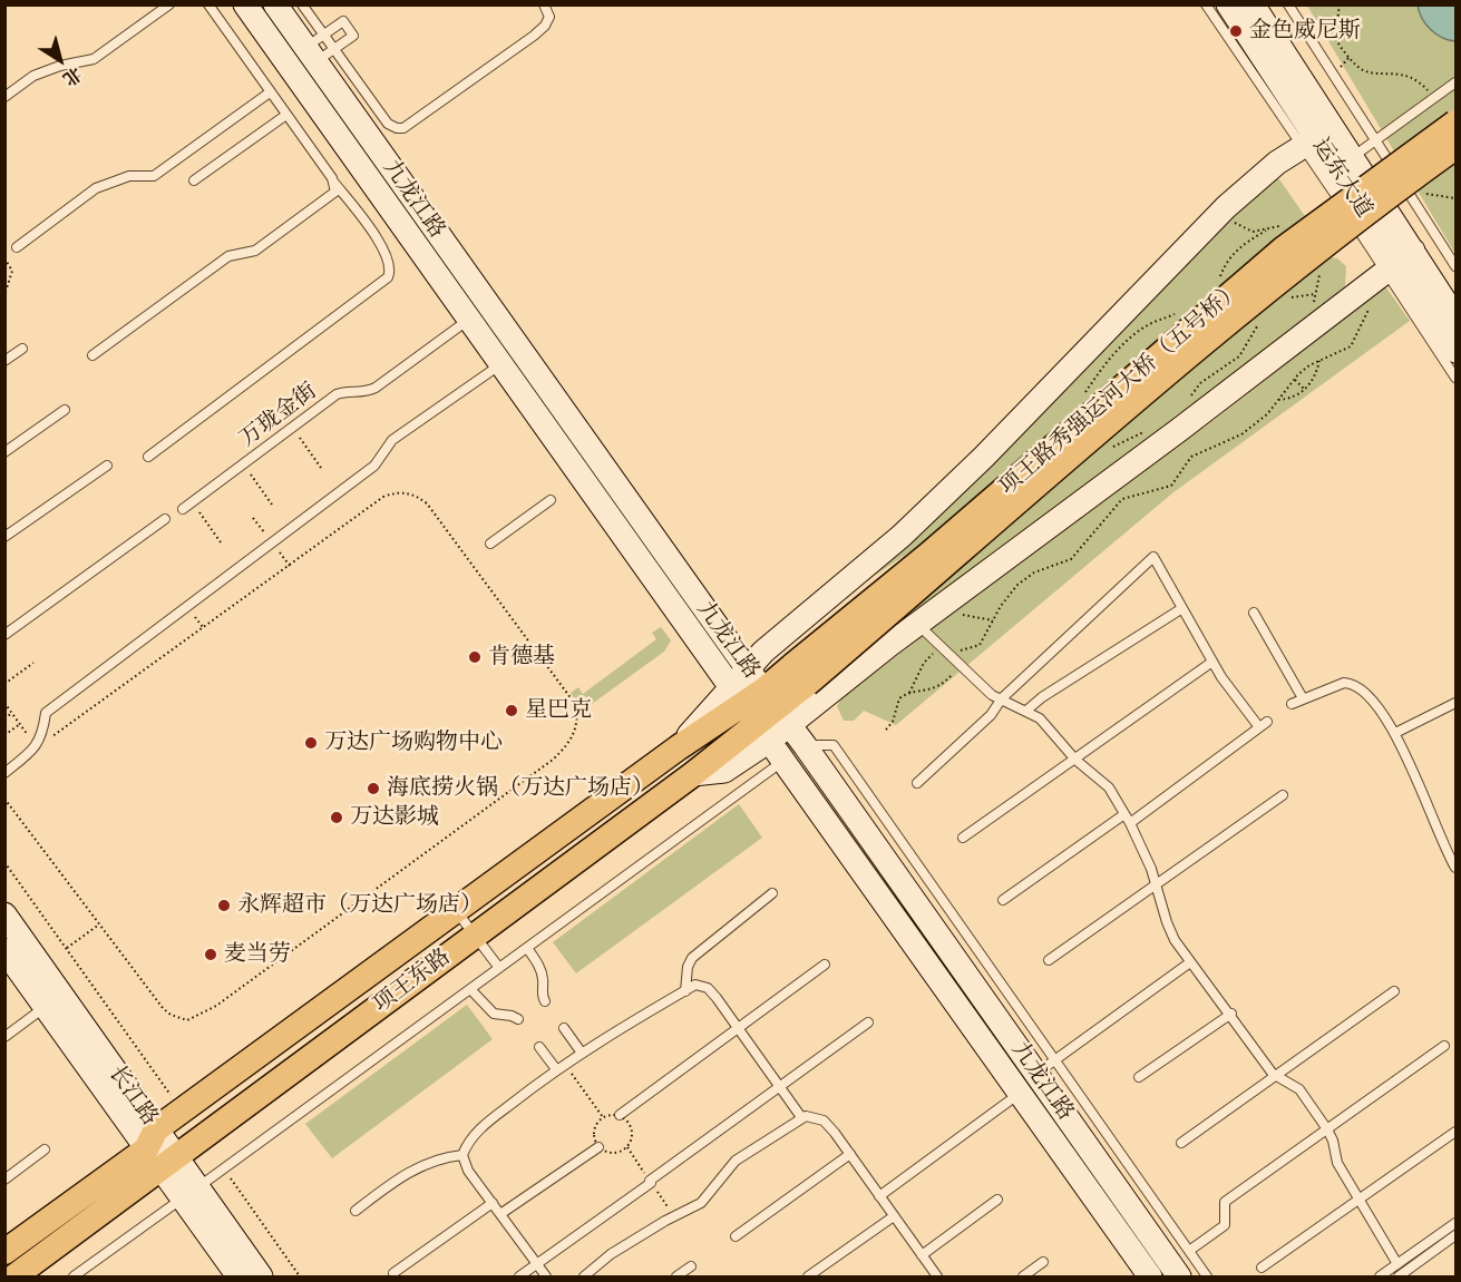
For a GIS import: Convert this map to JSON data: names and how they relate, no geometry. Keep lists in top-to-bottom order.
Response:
{
  "streets": {
    "main road": ["项王路秀强运河大桥（五号桥）", "项王东路"],
    "street": ["运东大道", "九龙江路", "长江路"],
    "lane": ["万珑金街"]
  },
  "crossings": [
    ["九龙江路", "万珑金街"],
    ["九龙江路", "项王东路"],
    ["项王路秀强运河大桥（五号桥）", "项王东路"],
    ["项王东路", "长江路"]
  ],
  "places": [
    "金色威尼斯",
    "肯德基",
    "星巴克",
    "万达广场购物中心",
    "海底捞火锅（万达广场店）",
    "万达影城",
    "永辉超市（万达广场店）",
    "麦当劳"
  ],
  "north": "bottom right"
}
